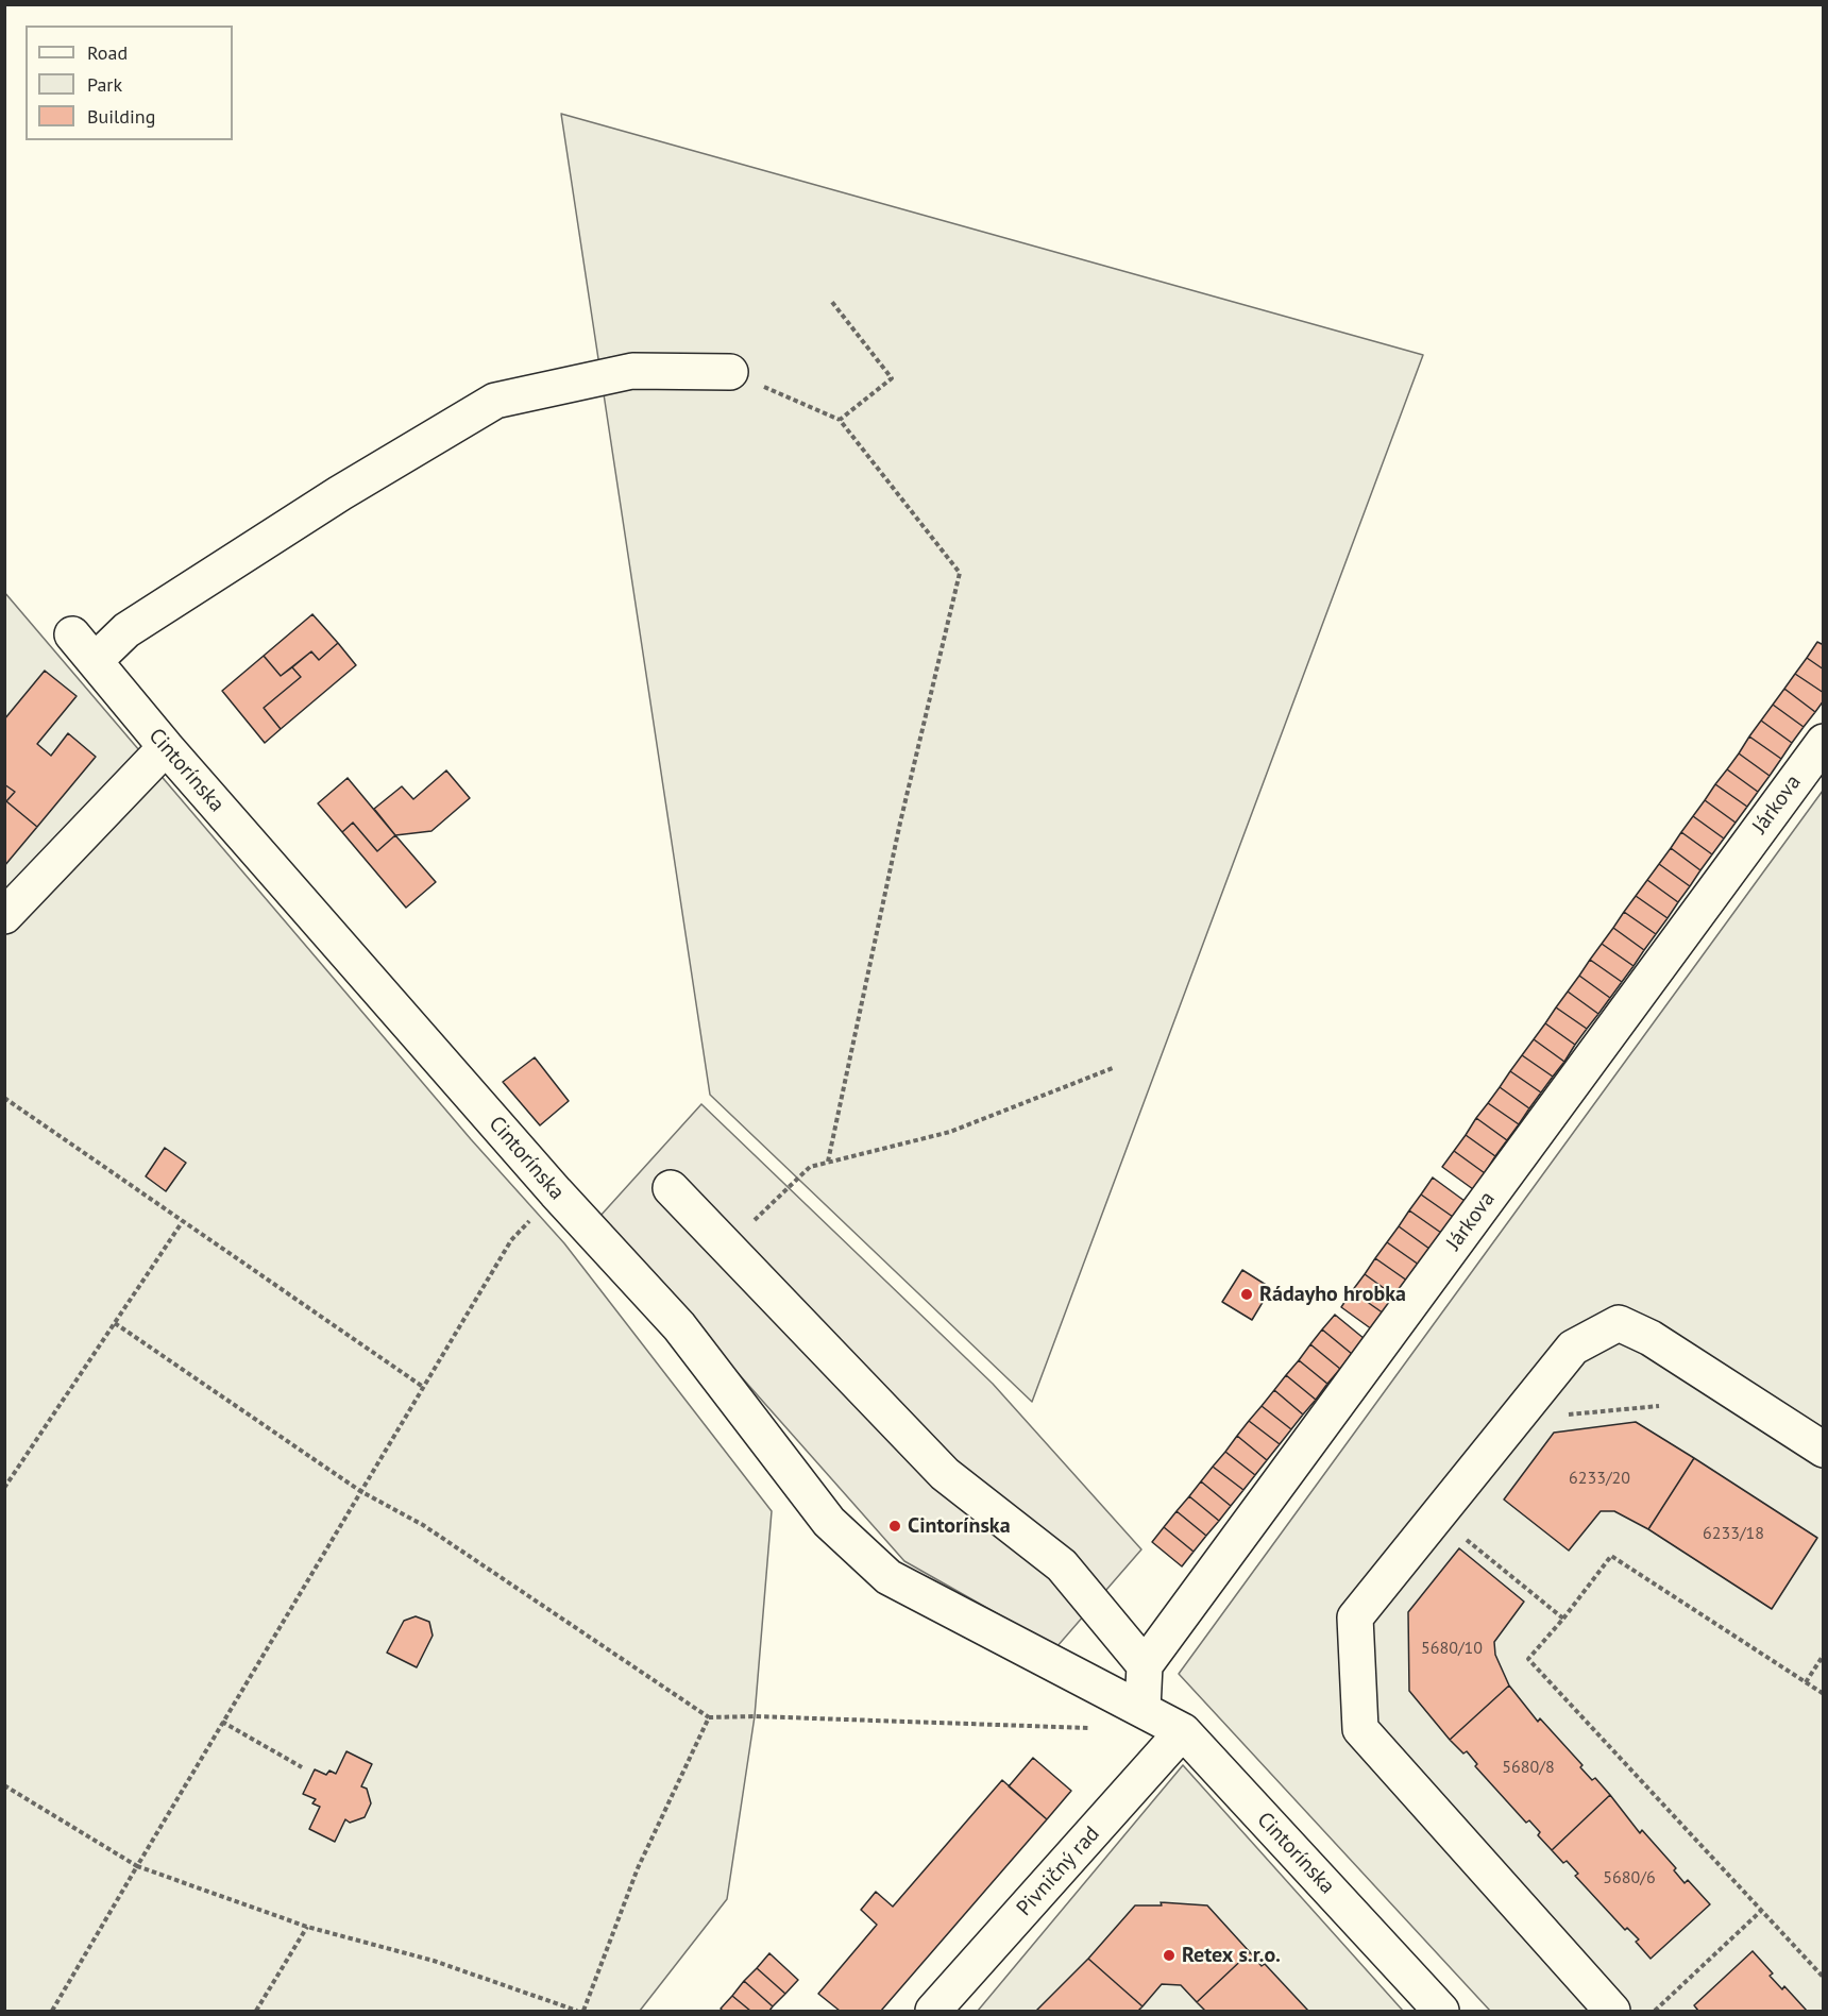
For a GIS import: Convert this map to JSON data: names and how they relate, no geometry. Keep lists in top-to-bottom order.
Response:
{
  "streets": {
    "street": ["Cintorínska", "Járkova", "Pivničný rad"]
  },
  "crossings": [
    ["Cintorínska", "Pivničný rad"]
  ],
  "places": ["Rádayho hrobka", "Cintorínska", "Retex s.r.o."],
  "house_numbers": [
    "6233/20",
    "6233/18",
    "5680/10",
    "5680/8",
    "5680/6"
  ],
  "legend": ["Road", "Park", "Building"]
}
